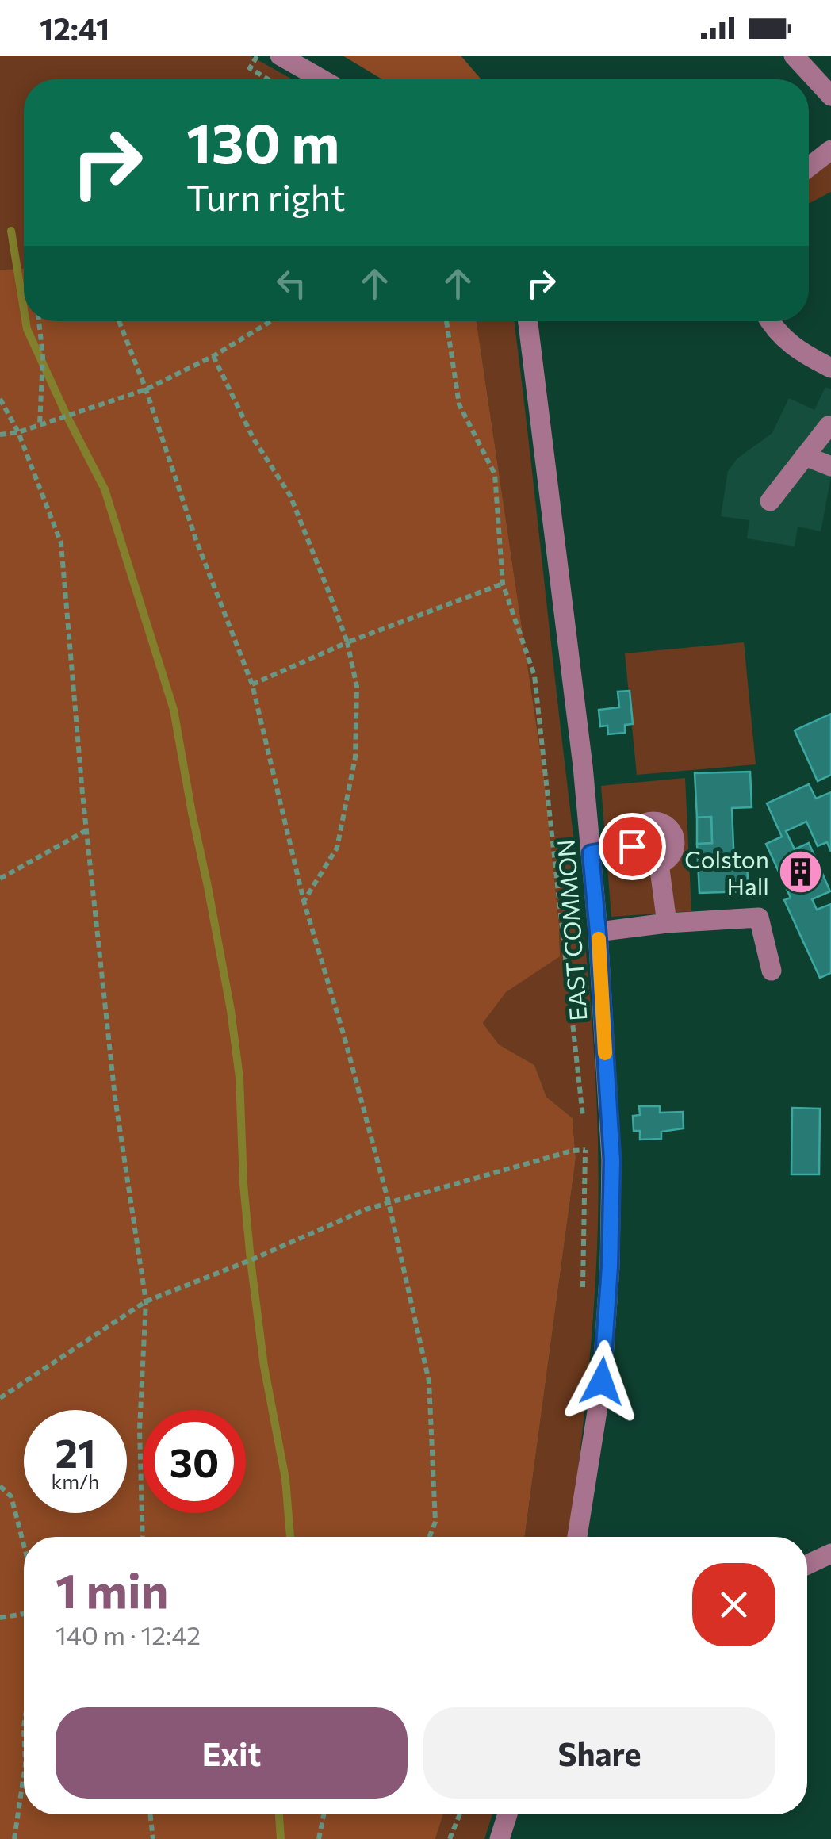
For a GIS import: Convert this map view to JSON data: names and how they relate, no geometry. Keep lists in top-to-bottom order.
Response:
{
  "streets": {
    "street": ["EAST COMMON"]
  },
  "places": {
    "building": ["Colston Hall"]
  },
  "page": {
    "status": "12:41",
    "turn": ["130 m", "Turn right"],
    "speed": "21 km/h",
    "limit": "30",
    "heading": ["1 min", "140 m · 12:42"],
    "buttons": ["Exit", "Share"]
  }
}
